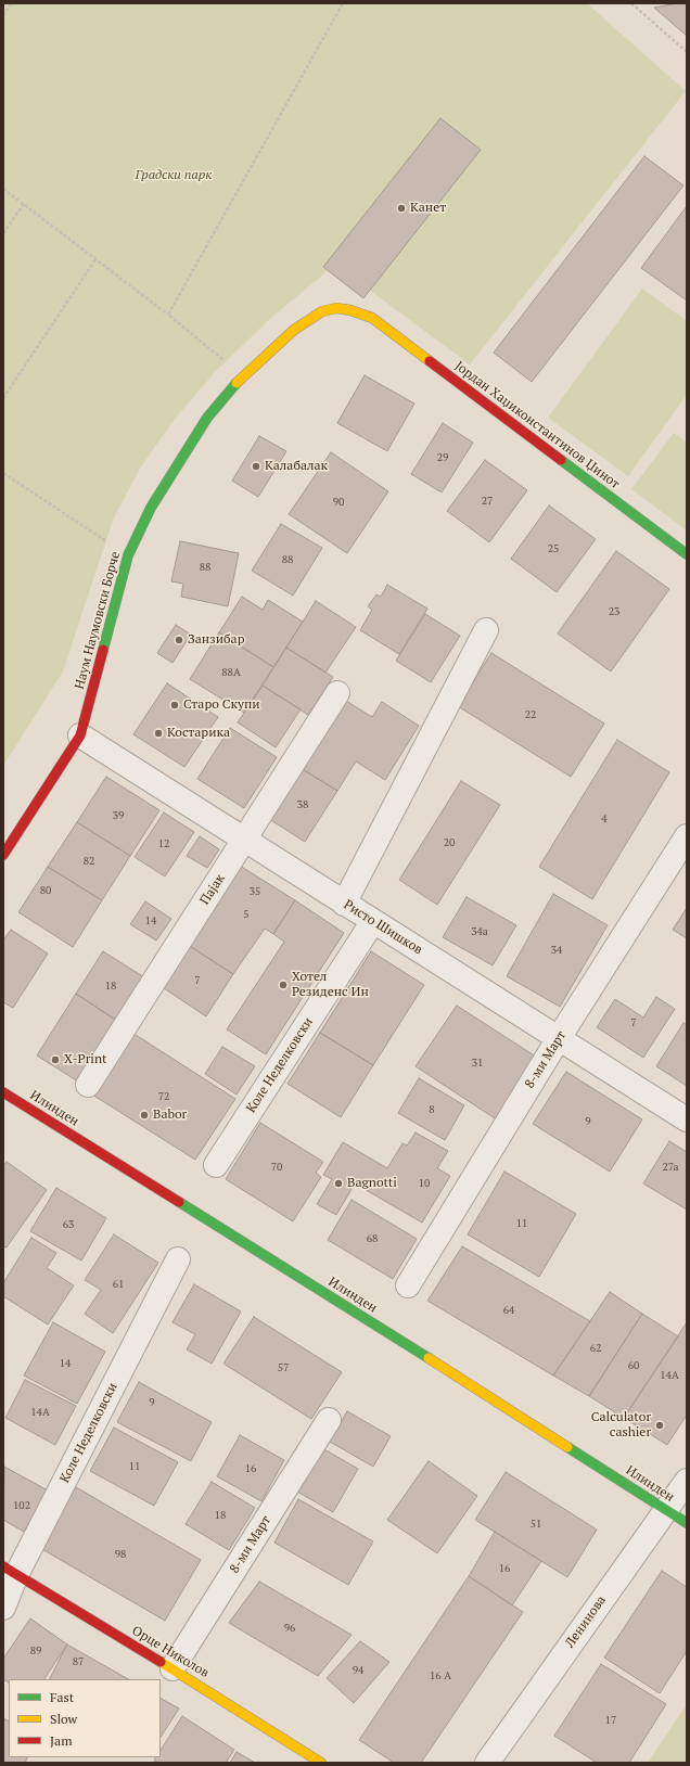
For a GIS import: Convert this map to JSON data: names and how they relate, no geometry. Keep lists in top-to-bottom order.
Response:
{
  "streets": {
    "street": [
      "Јордан Хаџиконстантинов Џинот",
      "Наум Наумовски Борче",
      "Пајак",
      "Ристо Шишков",
      "8-ми Март",
      "Коле Неделковски",
      "Илинден",
      "Ленинова",
      "Орце Николов"
    ]
  },
  "crossings": [
    ["Јордан Хаџиконстантинов Џинот", "Наум Наумовски Борче"],
    ["Наум Наумовски Борче", "Ристо Шишков"],
    ["Пајак", "Ристо Шишков"],
    ["Ристо Шишков", "8-ми Март"],
    ["Ристо Шишков", "Коле Неделковски"],
    ["8-ми Март", "Орце Николов"],
    ["Коле Неделковски", "Орце Николов"],
    ["Илинден", "Ленинова"]
  ],
  "parks": ["Градски парк"],
  "places": [
    "Канет",
    "Калабалак",
    "Занзибар",
    "Старо Скупи",
    "Костарика",
    "Хотел Резиденс Ин",
    "X-Print",
    "Babor",
    "Bagnotti",
    "Calculator cashier"
  ],
  "house_numbers": [
    "29",
    "27",
    "90",
    "25",
    "88",
    "88",
    "23",
    "88A",
    "22",
    "38",
    "39",
    "4",
    "20",
    "12",
    "82",
    "80",
    "35",
    "5",
    "14",
    "34a",
    "34",
    "7",
    "18",
    "7",
    "31",
    "72",
    "8",
    "9",
    "70",
    "27a",
    "10",
    "11",
    "63",
    "68",
    "61",
    "64",
    "62",
    "14",
    "60",
    "57",
    "14А",
    "9",
    "14А",
    "11",
    "16",
    "102",
    "18",
    "51",
    "98",
    "16",
    "96",
    "89",
    "87",
    "94",
    "16 A",
    "17"
  ],
  "legend": ["Fast", "Slow", "Jam"]
}
